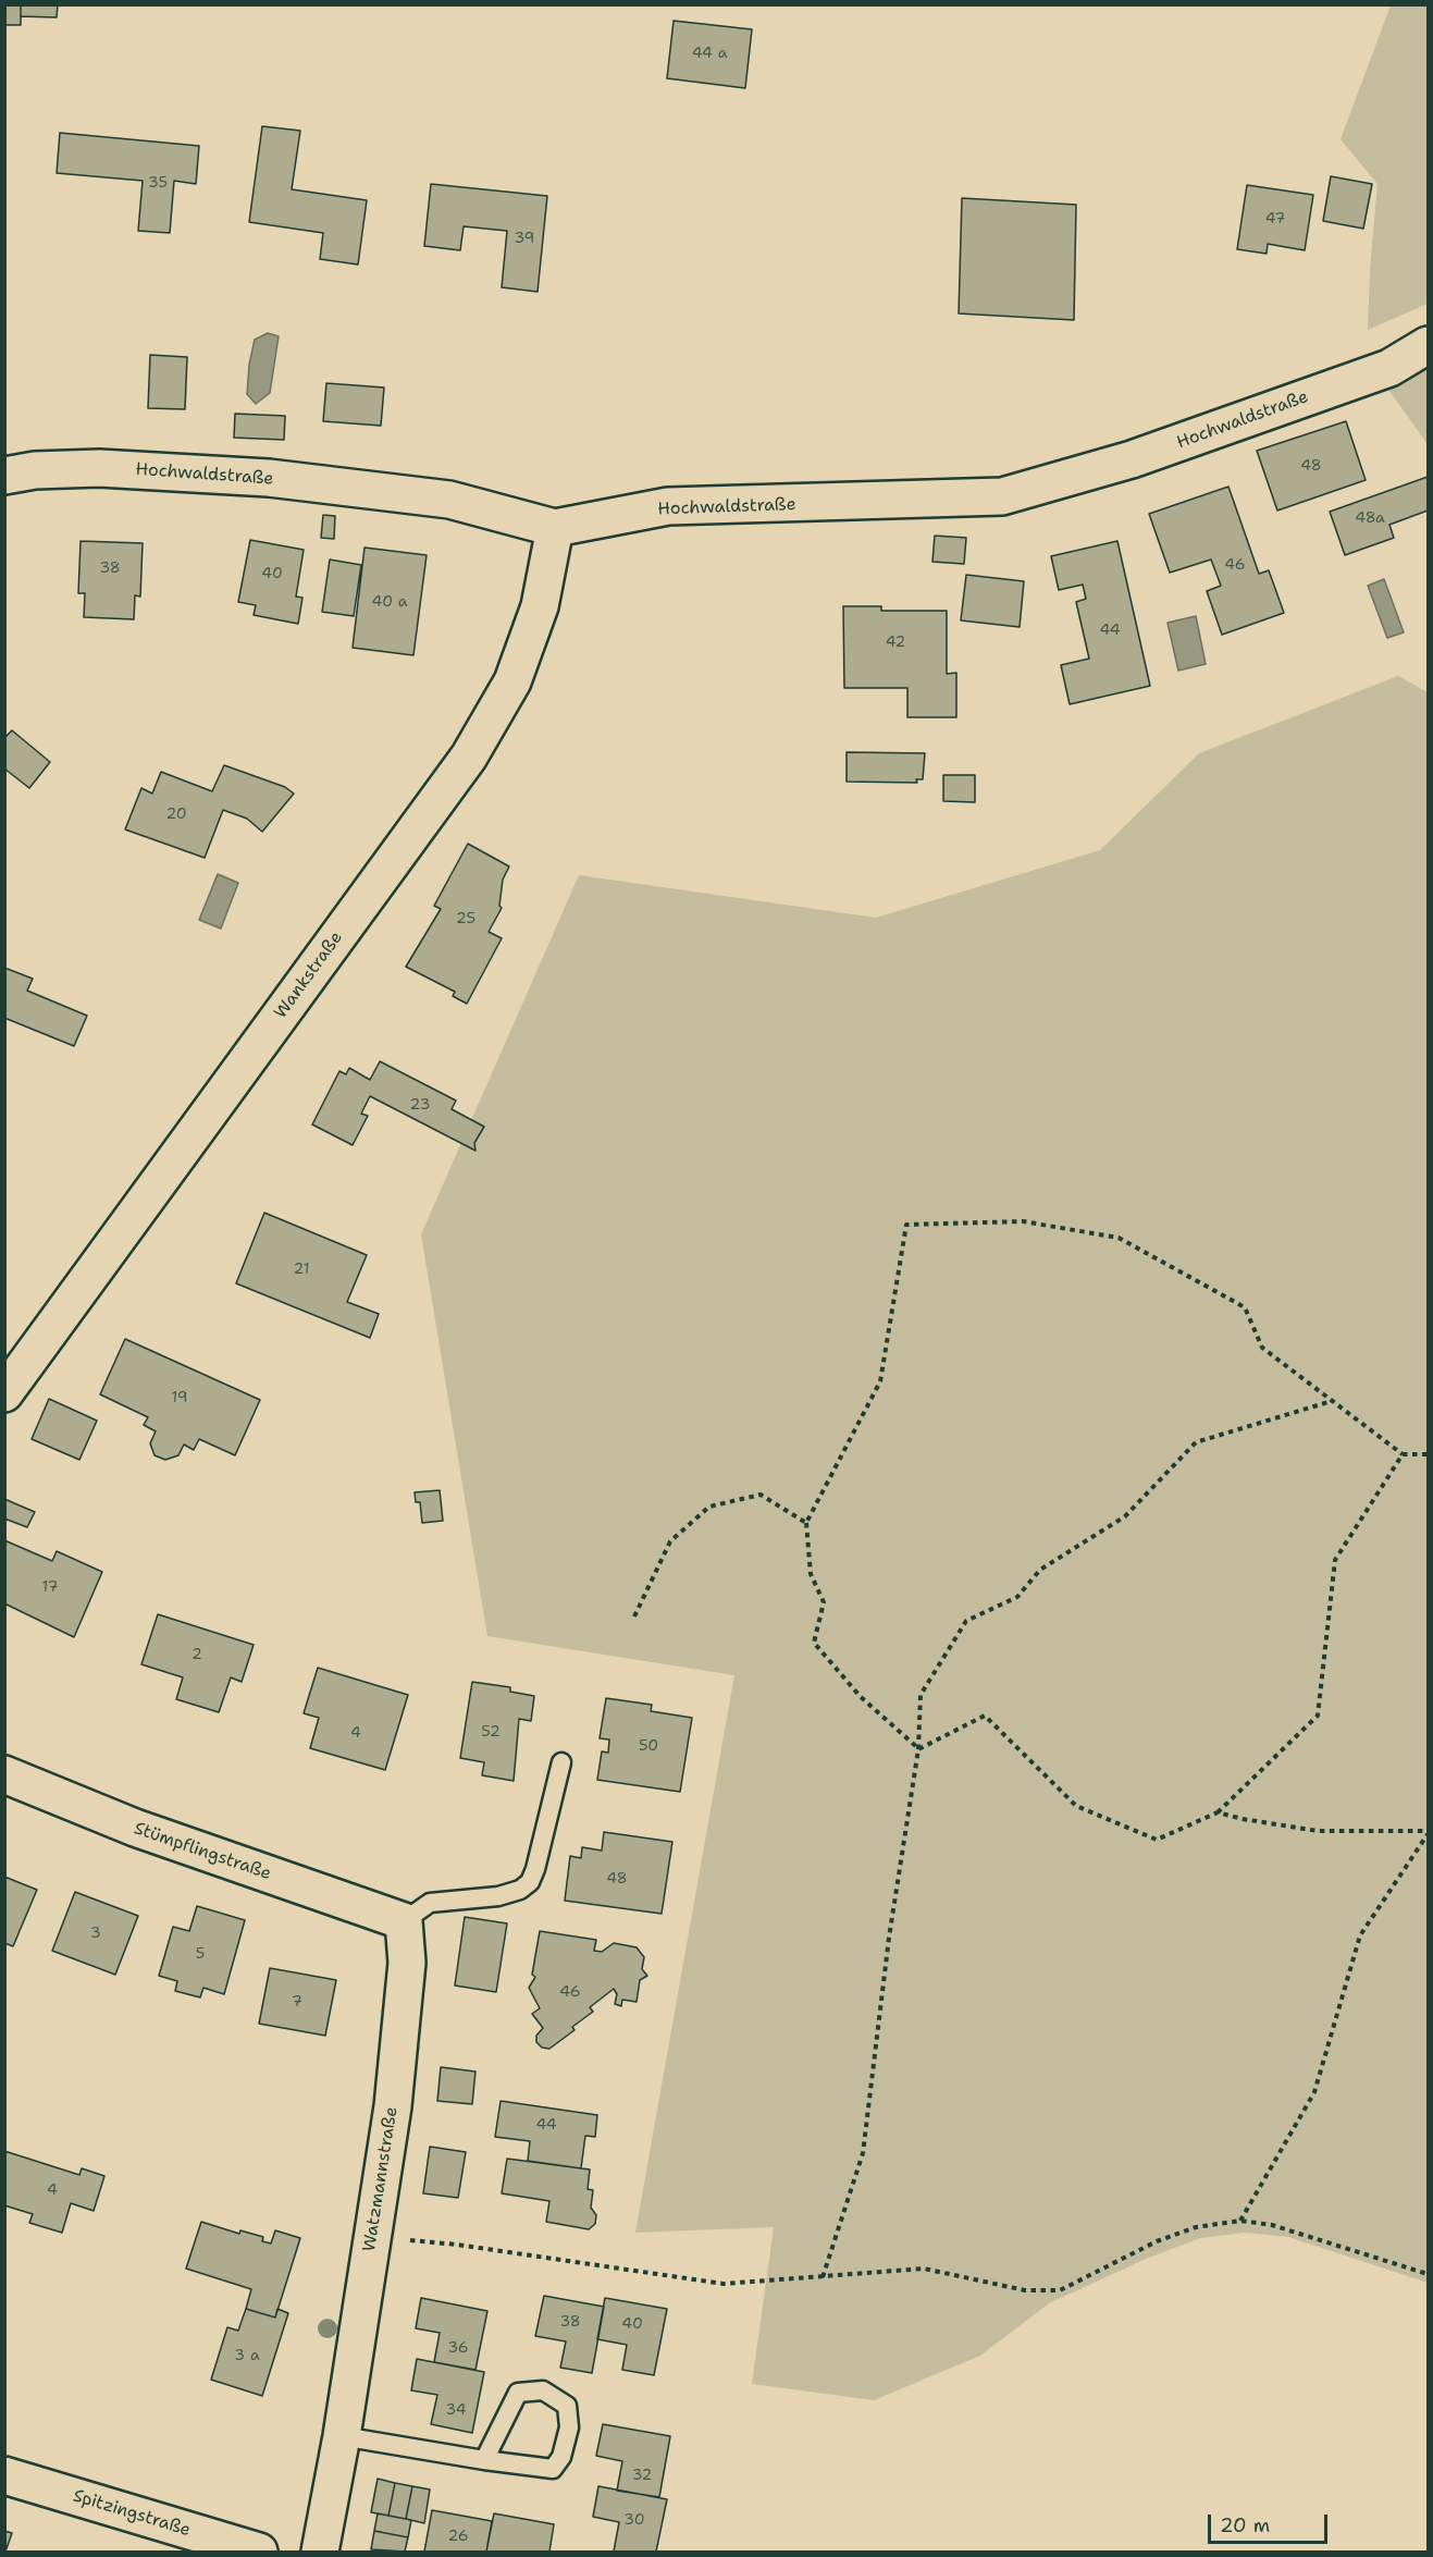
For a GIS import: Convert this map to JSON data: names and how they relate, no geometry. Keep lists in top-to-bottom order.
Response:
{
  "streets": {
    "street": [
      "Hochwaldstraße",
      "Wankstraße",
      "Stümpflingstraße",
      "Watzmannstraße",
      "Spitzingstraße"
    ]
  },
  "crossings": [
    ["Hochwaldstraße", "Wankstraße"],
    ["Stümpflingstraße", "Watzmannstraße"]
  ],
  "house_numbers": [
    "44 a",
    "35",
    "47",
    "39",
    "48",
    "48a",
    "46",
    "38",
    "40",
    "40 a",
    "44",
    "42",
    "20",
    "25",
    "23",
    "21",
    "19",
    "17",
    "2",
    "52",
    "4",
    "50",
    "48",
    "3",
    "5",
    "46",
    "7",
    "44",
    "4",
    "38",
    "40",
    "36",
    "3 a",
    "34",
    "32",
    "30",
    "26"
  ],
  "scale_bar": "20 m"
}
